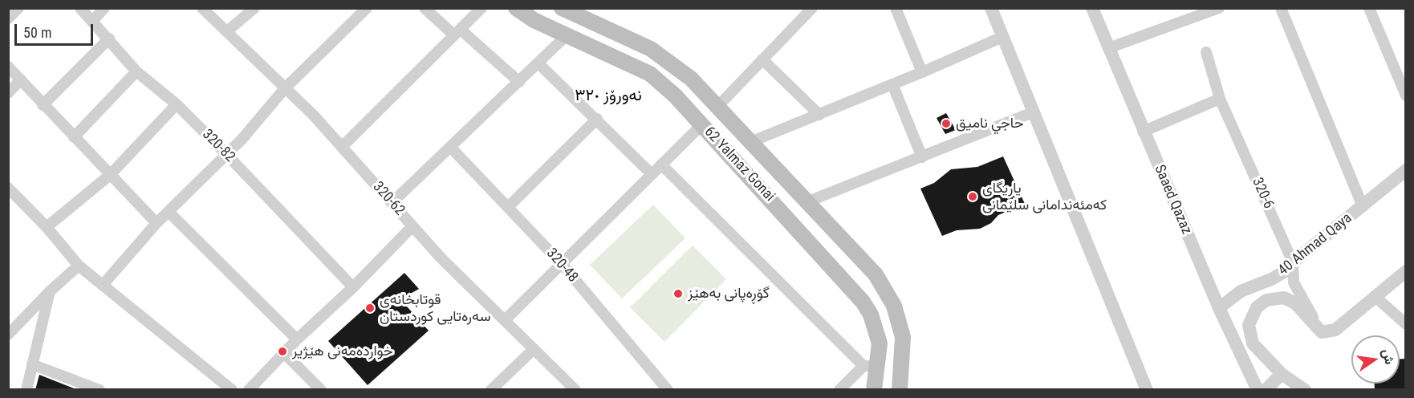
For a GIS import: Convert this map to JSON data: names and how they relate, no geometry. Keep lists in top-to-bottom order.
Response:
{
  "streets": {
    "main road": ["62 Yalmaz Gonai"],
    "street": [
      "320-82",
      "320-6",
      "320-62",
      "Saaed Qazaz",
      "40 Ahmad Qaya",
      "320-48"
    ]
  },
  "crossings": [
    ["320-6", "40 Ahmad Qaya"],
    ["Saaed Qazaz", "40 Ahmad Qaya"]
  ],
  "districts": ["نەورۆز ٣٢٠"],
  "places": [
    "حاجي ناميق",
    "یاریگای کەمئەندامانی سلێمانی",
    "گۆڕەپانی بەهێز",
    "قوتابخانەی سەرەتایی کوردستان",
    "خواردەمەنی هێژیر"
  ],
  "scale_bar": "50 m",
  "north": "right"
}
